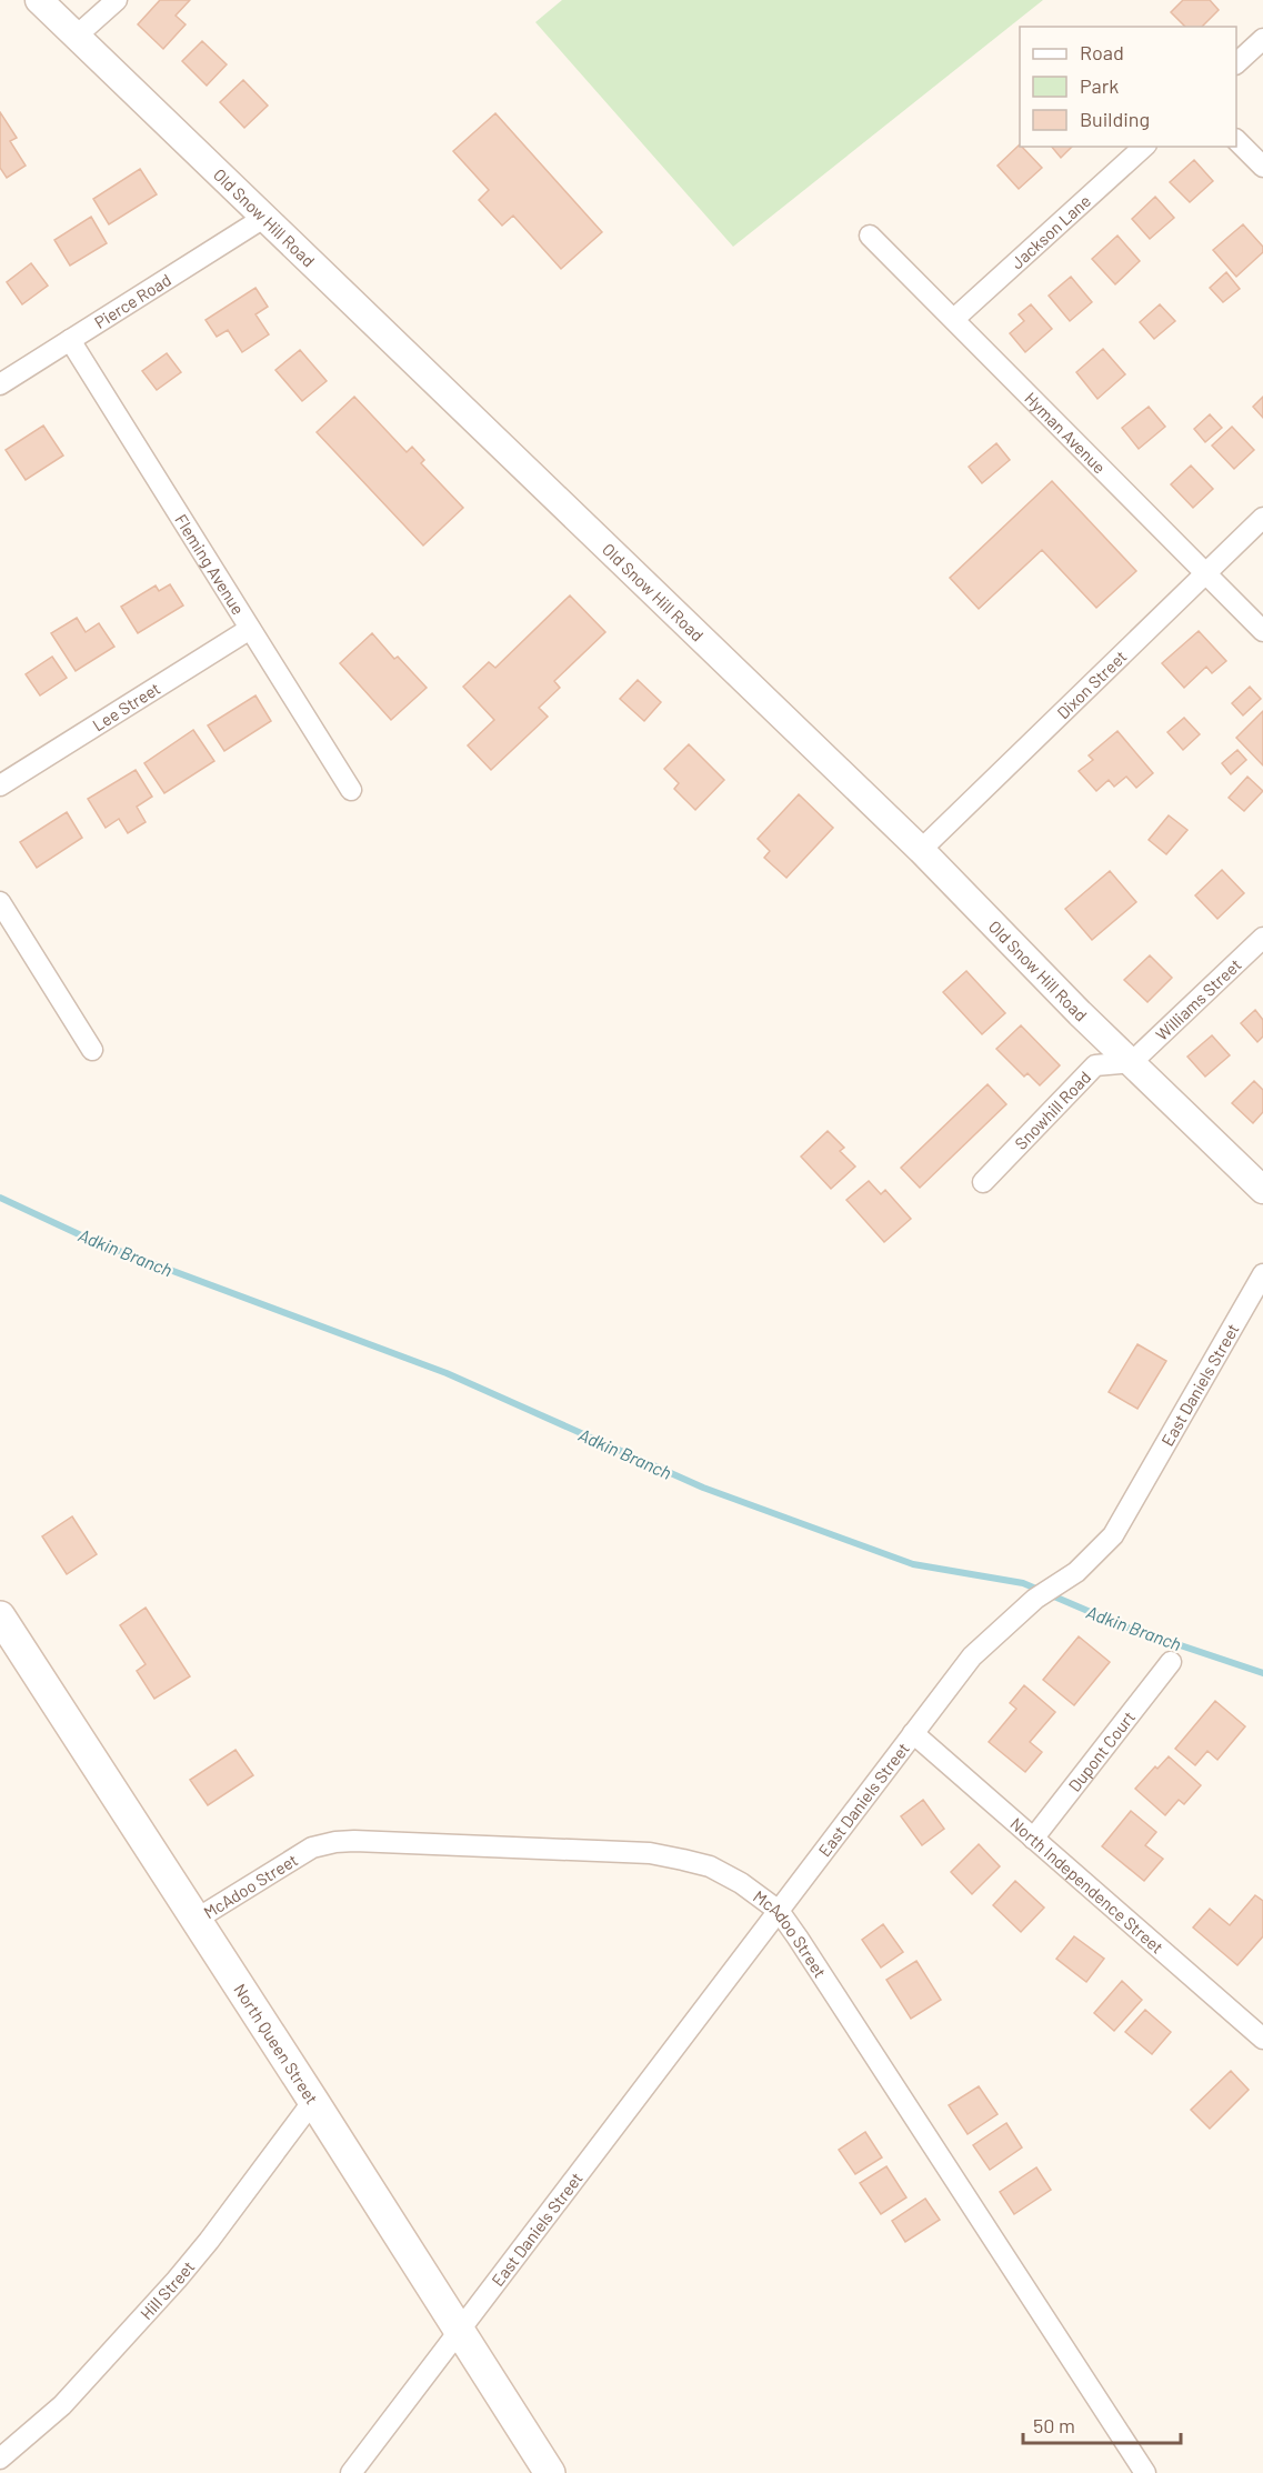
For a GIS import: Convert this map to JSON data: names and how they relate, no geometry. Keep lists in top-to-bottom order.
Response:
{
  "streets": {
    "main road": ["North Queen Street"],
    "street": [
      "Old Snow Hill Road",
      "Jackson Lane",
      "Pierce Road",
      "Hyman Avenue",
      "Fleming Avenue",
      "Dixon Street",
      "Lee Street",
      "Williams Street",
      "Snowhill Road",
      "East Daniels Street",
      "Dupont Court",
      "McAdoo Street",
      "North Independence Street",
      "Hill Street"
    ]
  },
  "crossings": [
    ["Old Snow Hill Road", "Pierce Road"],
    ["Old Snow Hill Road", "Dixon Street"],
    ["Old Snow Hill Road", "Williams Street"],
    ["Old Snow Hill Road", "Snowhill Road"],
    ["Jackson Lane", "Hyman Avenue"],
    ["Pierce Road", "Fleming Avenue"],
    ["Hyman Avenue", "Dixon Street"],
    ["Fleming Avenue", "Lee Street"],
    ["Williams Street", "Snowhill Road"],
    ["East Daniels Street", "McAdoo Street"],
    ["East Daniels Street", "North Independence Street"],
    ["East Daniels Street", "North Queen Street"],
    ["Dupont Court", "North Independence Street"],
    ["McAdoo Street", "North Queen Street"],
    ["North Queen Street", "Hill Street"]
  ],
  "water": ["Adkin Branch"],
  "legend": ["Road", "Park", "Building"],
  "scale_bar": "50 m"
}
